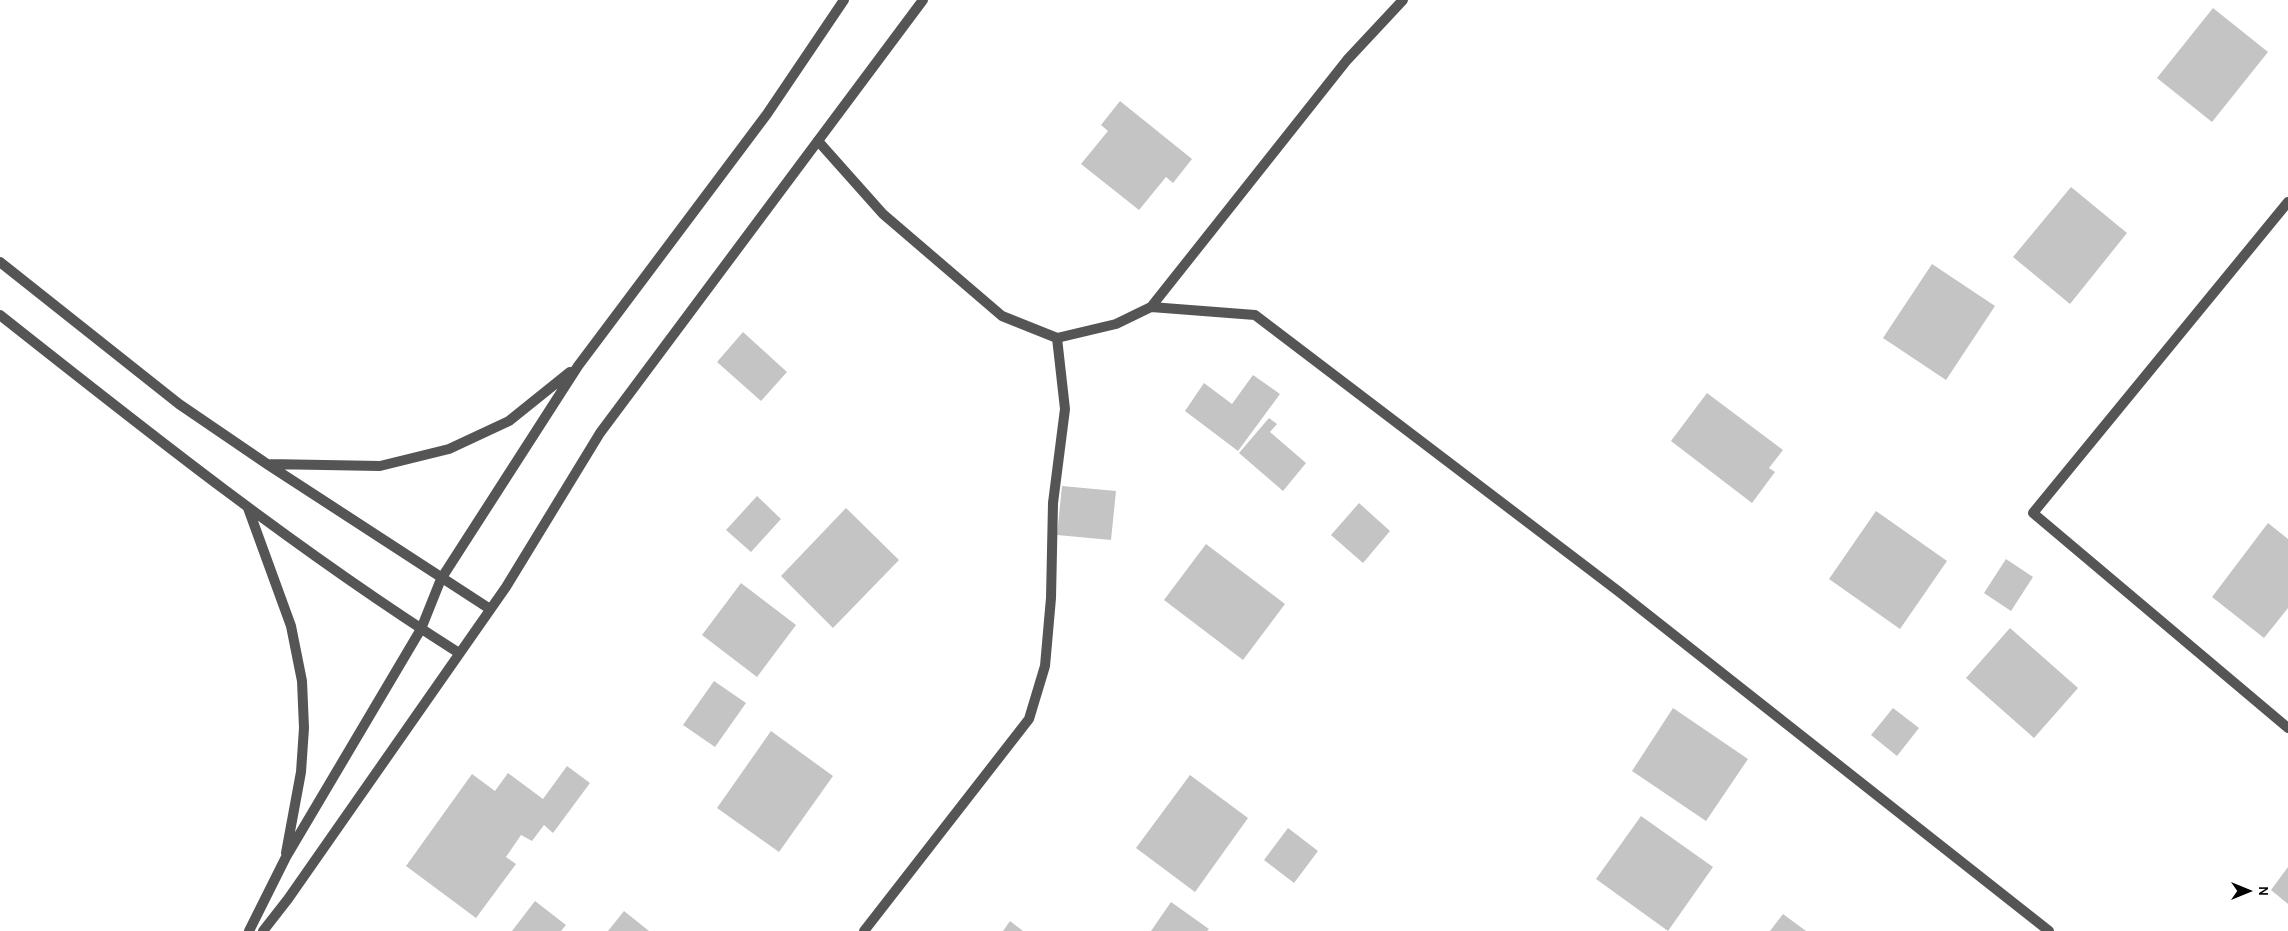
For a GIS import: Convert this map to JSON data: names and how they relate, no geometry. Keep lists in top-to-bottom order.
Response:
{
  "north": "right"
}
